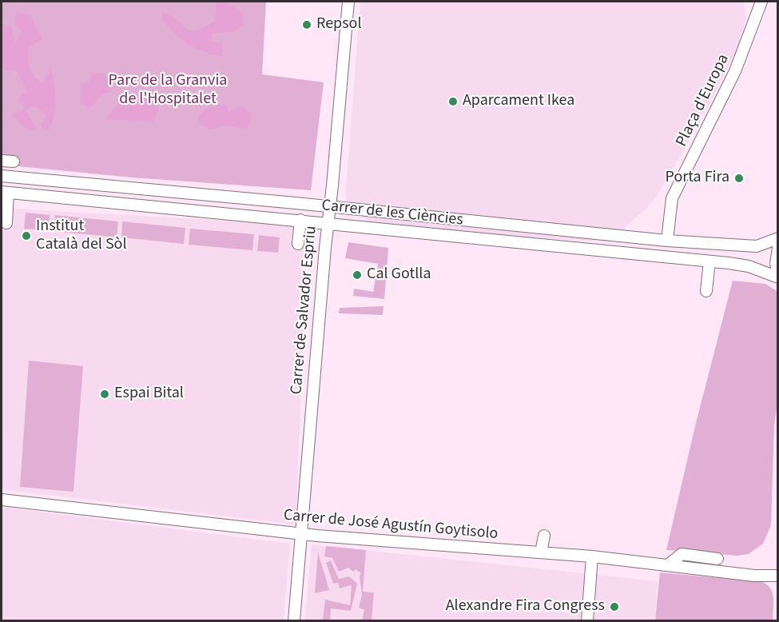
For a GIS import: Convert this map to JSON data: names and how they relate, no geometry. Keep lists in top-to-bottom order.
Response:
{
  "streets": {
    "street": [
      "Plaça d'Europa",
      "Carrer de les Ciències",
      "Carrer de Salvador Espriu",
      "Carrer de José Agustín Goytisolo"
    ]
  },
  "crossings": [
    ["Plaça d'Europa", "Carrer de les Ciències"],
    ["Carrer de les Ciències", "Carrer de Salvador Espriu"],
    ["Carrer de Salvador Espriu", "Carrer de José Agustín Goytisolo"]
  ],
  "parks": ["Parc de la Granvia de l'Hospitalet"],
  "places": [
    "Repsol",
    "Aparcament Ikea",
    "Porta Fira",
    "Institut Català del Sòl",
    "Cal Gotlla",
    "Espai Bital",
    "Alexandre Fira Congress"
  ]
}
